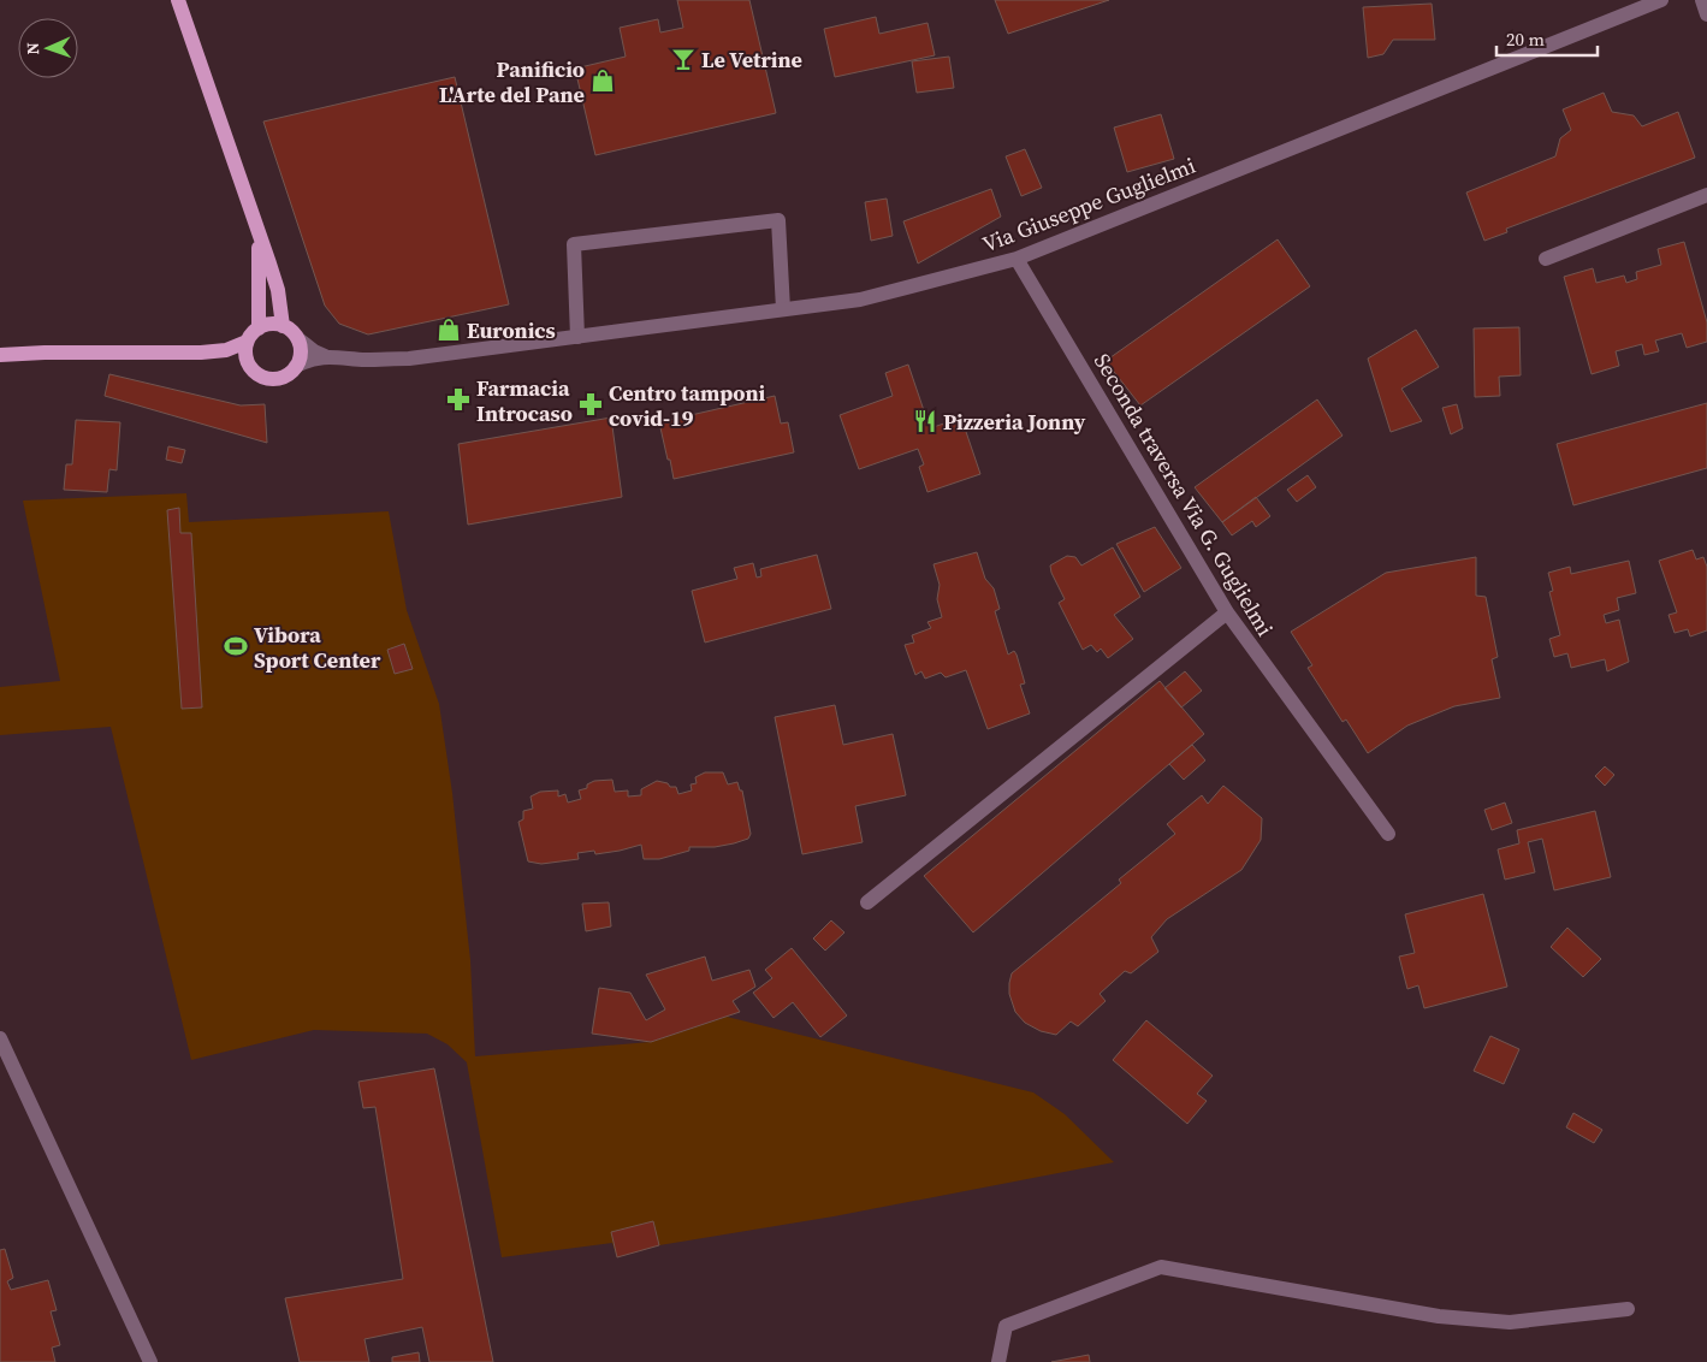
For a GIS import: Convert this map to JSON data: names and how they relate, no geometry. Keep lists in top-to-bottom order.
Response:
{
  "streets": {
    "street": ["Via Giuseppe Guglielmi", "Seconda traversa Via G. Guglielmi"]
  },
  "crossings": [
    ["Via Giuseppe Guglielmi", "Seconda traversa Via G. Guglielmi"]
  ],
  "places": {
    "bar": ["Le Vetrine"],
    "shop": ["Panificio L'Arte del Pane", "Euronics"],
    "pharmacy": ["Farmacia Introcaso", "Centro tamponi covid-19"],
    "restaurant": ["Pizzeria Jonny"],
    "sports": ["Vibora Sport Center"]
  },
  "scale_bar": "20 m",
  "north": "left"
}
